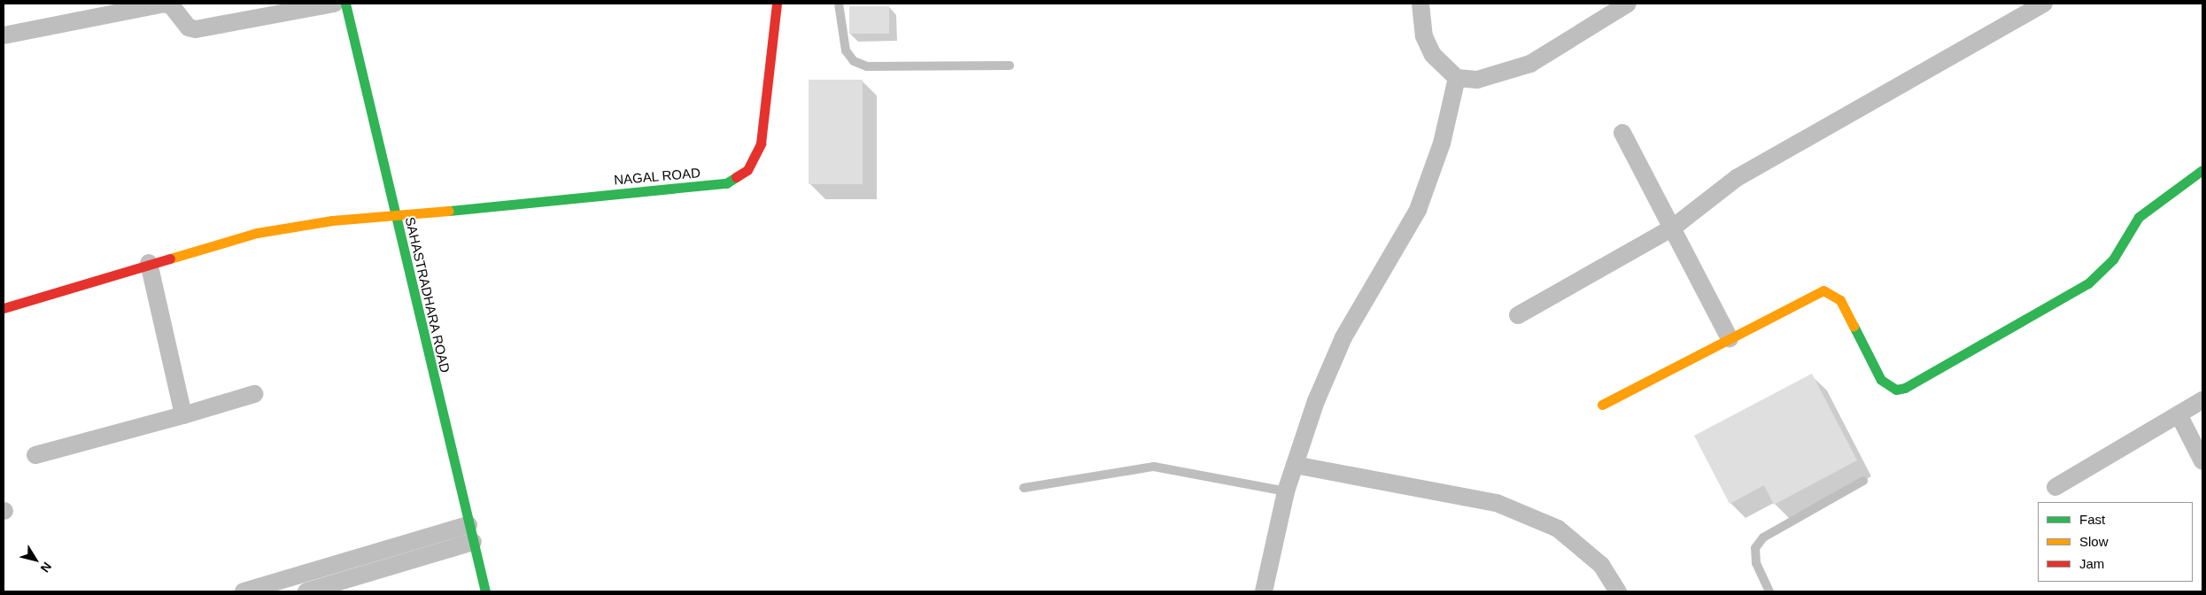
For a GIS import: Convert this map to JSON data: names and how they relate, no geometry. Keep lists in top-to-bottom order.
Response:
{
  "streets": {
    "street": ["NAGAL ROAD", "SAHASTRADHARA ROAD"]
  },
  "crossings": [
    ["NAGAL ROAD", "SAHASTRADHARA ROAD"]
  ],
  "legend": ["Fast", "Slow", "Jam"],
  "north": "bottom right"
}
